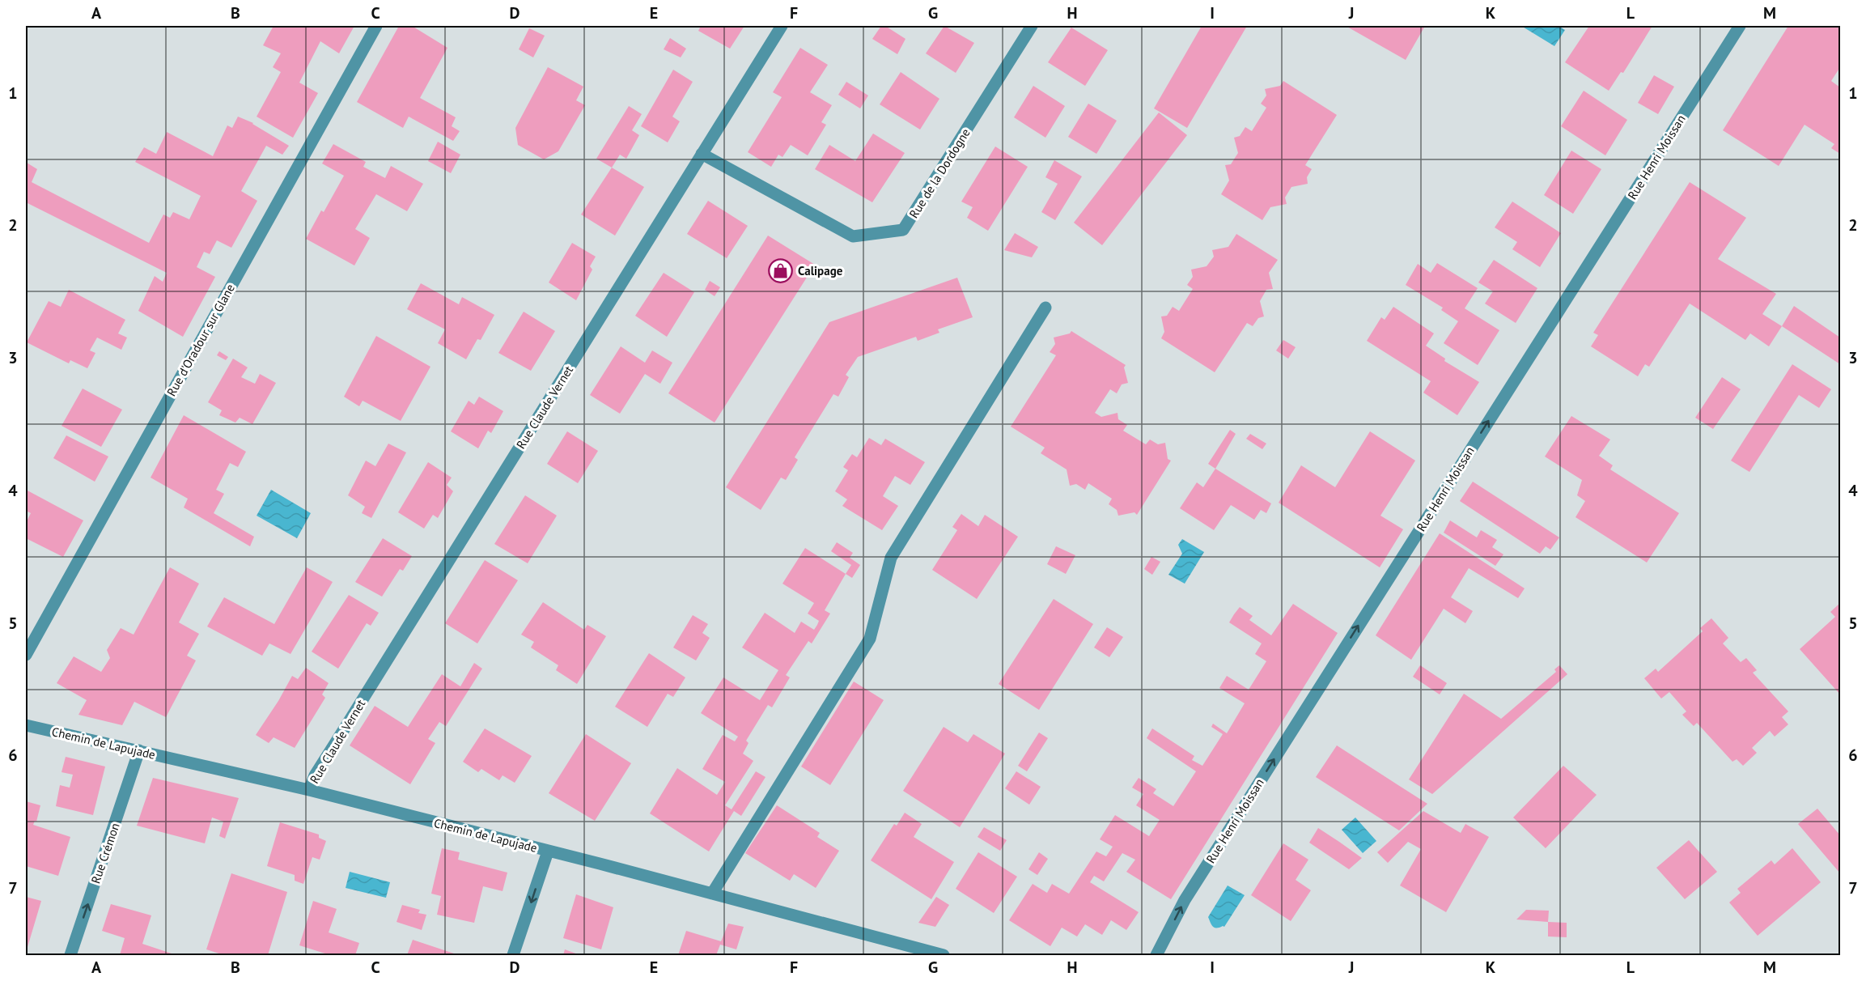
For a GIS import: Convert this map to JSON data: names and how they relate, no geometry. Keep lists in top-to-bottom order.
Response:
{
  "streets": {
    "street": [
      "Rue Henri Moissan",
      "Rue de la Dordogne",
      "Rue d'Oradour sur Glane",
      "Rue Claude Vernet",
      "Chemin de Lapujade",
      "Rue Crémon"
    ]
  },
  "crossings": [
    ["Rue de la Dordogne", "Rue Claude Vernet"],
    ["Rue Claude Vernet", "Chemin de Lapujade"],
    ["Chemin de Lapujade", "Rue Crémon"]
  ],
  "one_way": ["Rue Henri Moissan", "Rue Crémon"],
  "places": {
    "shop": ["Calipage"]
  },
  "grid": {
    "columns": [
      "A",
      "B",
      "C",
      "D",
      "E",
      "F",
      "G",
      "H",
      "I",
      "J",
      "K",
      "L",
      "M"
    ],
    "rows": [
      "1",
      "2",
      "3",
      "4",
      "5",
      "6",
      "7"
    ]
  }
}
